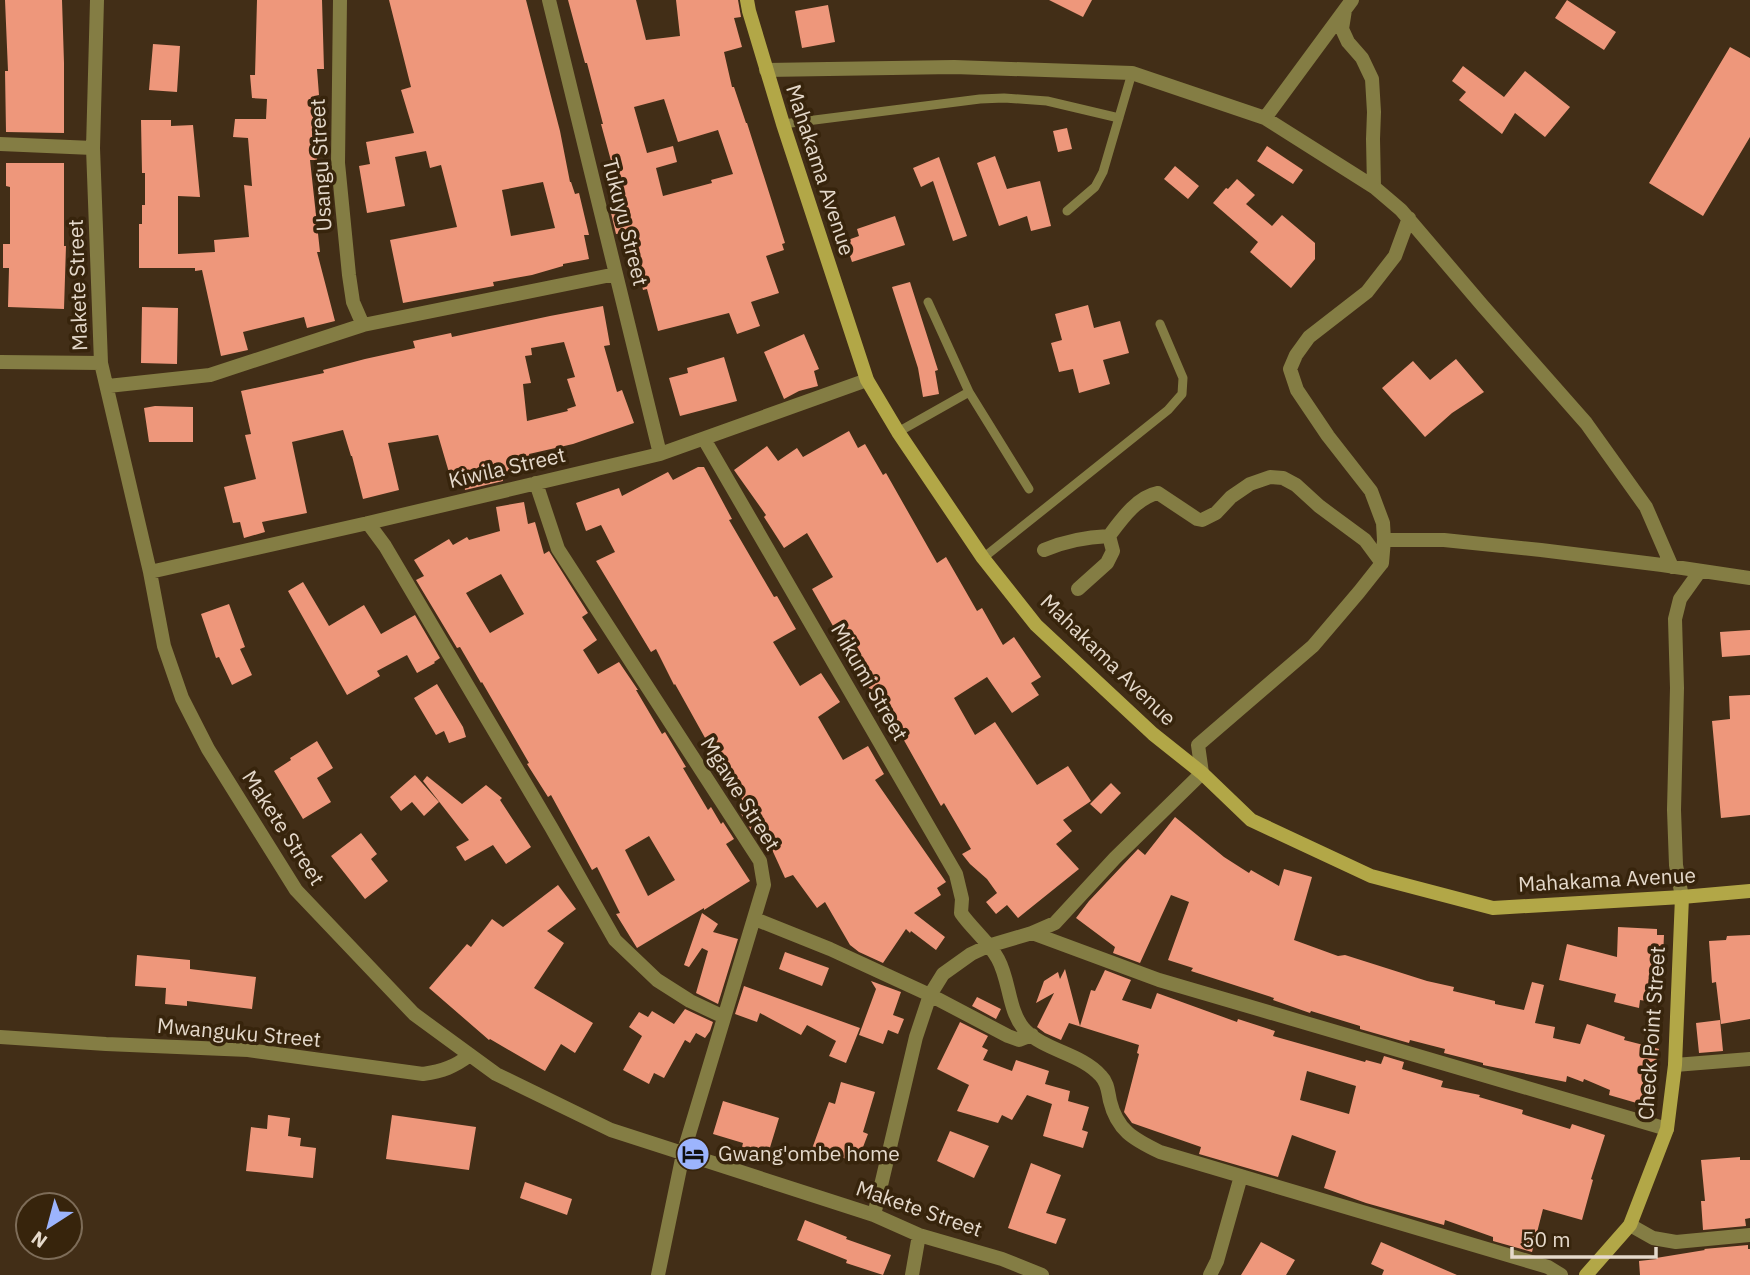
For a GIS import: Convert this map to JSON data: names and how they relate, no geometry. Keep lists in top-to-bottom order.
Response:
{
  "streets": {
    "street": [
      "Usangu Street",
      "Mahakama Avenue",
      "Tukuyu Street",
      "Makete Street",
      "Kiwila Street",
      "Mikumi Street",
      "Mgawe Street",
      "Mwanguku Street",
      "Check Point Street"
    ]
  },
  "crossings": [
    ["Mahakama Avenue", "Kiwila Street"],
    ["Mahakama Avenue", "Check Point Street"],
    ["Tukuyu Street", "Kiwila Street"],
    ["Makete Street", "Kiwila Street"],
    ["Makete Street", "Mgawe Street"],
    ["Makete Street", "Mwanguku Street"],
    ["Kiwila Street", "Mikumi Street"],
    ["Kiwila Street", "Mgawe Street"]
  ],
  "places": {
    "hotel": ["Gwang'ombe home"]
  },
  "scale_bar": "50 m",
  "north": "bottom left"
}
